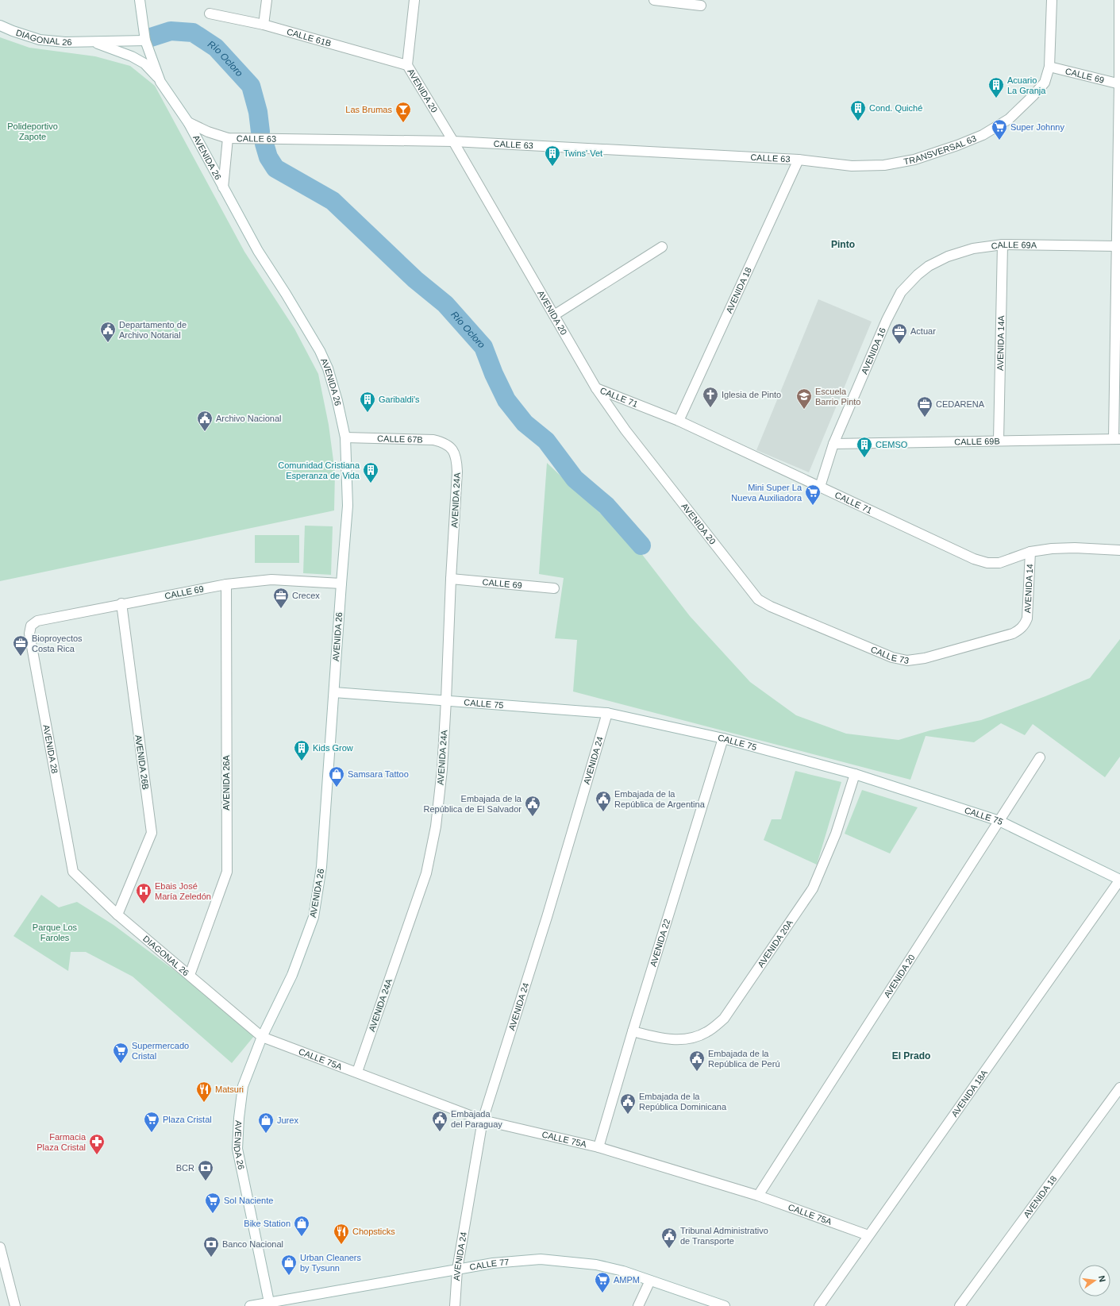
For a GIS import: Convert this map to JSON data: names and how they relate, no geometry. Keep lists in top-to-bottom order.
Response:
{
  "streets": {
    "street": [
      "DIAGONAL 26",
      "CALLE 61B",
      "CALLE 69",
      "AVENIDA 20",
      "CALLE 63",
      "TRANSVERSAL 63",
      "AVENIDA 26",
      "CALLE 69A",
      "AVENIDA 18",
      "AVENIDA 14A",
      "AVENIDA 16",
      "CALLE 71",
      "CALLE 67B",
      "CALLE 69B",
      "AVENIDA 24A",
      "AVENIDA 14",
      "CALLE 73",
      "CALLE 75",
      "AVENIDA 28",
      "AVENIDA 24",
      "AVENIDA 26B",
      "AVENIDA 26A",
      "AVENIDA 22",
      "AVENIDA 20A",
      "CALLE 75A",
      "AVENIDA 18A",
      "CALLE 77"
    ]
  },
  "crossings": [
    ["DIAGONAL 26", "AVENIDA 26"],
    ["DIAGONAL 26", "AVENIDA 28"],
    ["DIAGONAL 26", "AVENIDA 26B"],
    ["DIAGONAL 26", "AVENIDA 26A"],
    ["DIAGONAL 26", "CALLE 75A"],
    ["CALLE 61B", "AVENIDA 20"],
    ["CALLE 69", "TRANSVERSAL 63"],
    ["CALLE 69", "AVENIDA 26"],
    ["CALLE 69", "AVENIDA 24A"],
    ["CALLE 69", "AVENIDA 28"],
    ["CALLE 69", "AVENIDA 26B"],
    ["CALLE 69", "AVENIDA 26A"],
    ["AVENIDA 20", "CALLE 63"],
    ["AVENIDA 20", "CALLE 71"],
    ["AVENIDA 20", "CALLE 73"],
    ["AVENIDA 20", "CALLE 75"],
    ["AVENIDA 20", "CALLE 75A"],
    ["CALLE 63", "TRANSVERSAL 63"],
    ["CALLE 63", "AVENIDA 26"],
    ["CALLE 63", "AVENIDA 18"],
    ["TRANSVERSAL 63", "AVENIDA 18"],
    ["AVENIDA 26", "CALLE 67B"],
    ["AVENIDA 26", "CALLE 75"],
    ["AVENIDA 26", "CALLE 75A"],
    ["AVENIDA 26", "CALLE 77"],
    ["CALLE 69A", "AVENIDA 14A"],
    ["CALLE 69A", "AVENIDA 16"],
    ["AVENIDA 18", "CALLE 71"],
    ["AVENIDA 14A", "CALLE 69B"],
    ["AVENIDA 16", "CALLE 71"],
    ["AVENIDA 16", "CALLE 69B"],
    ["CALLE 71", "AVENIDA 14"],
    ["CALLE 67B", "AVENIDA 24A"],
    ["AVENIDA 24A", "CALLE 75"],
    ["AVENIDA 24A", "CALLE 75A"],
    ["AVENIDA 14", "CALLE 73"],
    ["CALLE 75", "AVENIDA 24"],
    ["CALLE 75", "AVENIDA 22"],
    ["CALLE 75", "AVENIDA 20A"],
    ["CALLE 75", "AVENIDA 18A"],
    ["AVENIDA 24", "CALLE 75A"],
    ["AVENIDA 24", "CALLE 77"],
    ["AVENIDA 22", "AVENIDA 20A"],
    ["AVENIDA 22", "CALLE 75A"],
    ["CALLE 75A", "AVENIDA 18A"]
  ],
  "districts": ["Pinto", "El Prado"],
  "water": ["Río Ocloro"],
  "parks": ["Polideportivo Zapote", "Parque Los Faroles"],
  "places": {
    "building": [
      "Acuario La Granja",
      "Cond. Quiché",
      "Twins' Vet",
      "Garibaldi's",
      "CEMSO",
      "Comunidad Cristiana Esperanza de Vida",
      "Kids Grow"
    ],
    "bar": ["Las Brumas"],
    "supermarket": [
      "Super Johnny",
      "Mini Super La Nueva Auxiliadora",
      "Supermercado Cristal",
      "Plaza Cristal",
      "Sol Naciente",
      "AMPM"
    ],
    "public building": [
      "Departamento de Archivo Notarial",
      "Archivo Nacional",
      "Embajada de la República de Argentina",
      "Embajada de la República de El Salvador",
      "Embajada de la República de Perú",
      "Embajada de la República Dominicana",
      "Embajada del Paraguay",
      "Tribunal Administrativo de Transporte"
    ],
    "office": [
      "Actuar",
      "CEDARENA",
      "Crecex",
      "Bioproyectos Costa Rica"
    ],
    "church": ["Iglesia de Pinto"],
    "school or university": ["Escuela Barrio Pinto"],
    "shop": [
      "Samsara Tattoo",
      "Jurex",
      "Bike Station",
      "Urban Cleaners by Tysunn"
    ],
    "hospital": ["Ebais José María Zeledón"],
    "restaurant": ["Matsuri", "Chopsticks"],
    "pharmacy": ["Farmacia Plaza Cristal"],
    "bank": ["BCR", "Banco Nacional"]
  },
  "north": "right"
}
